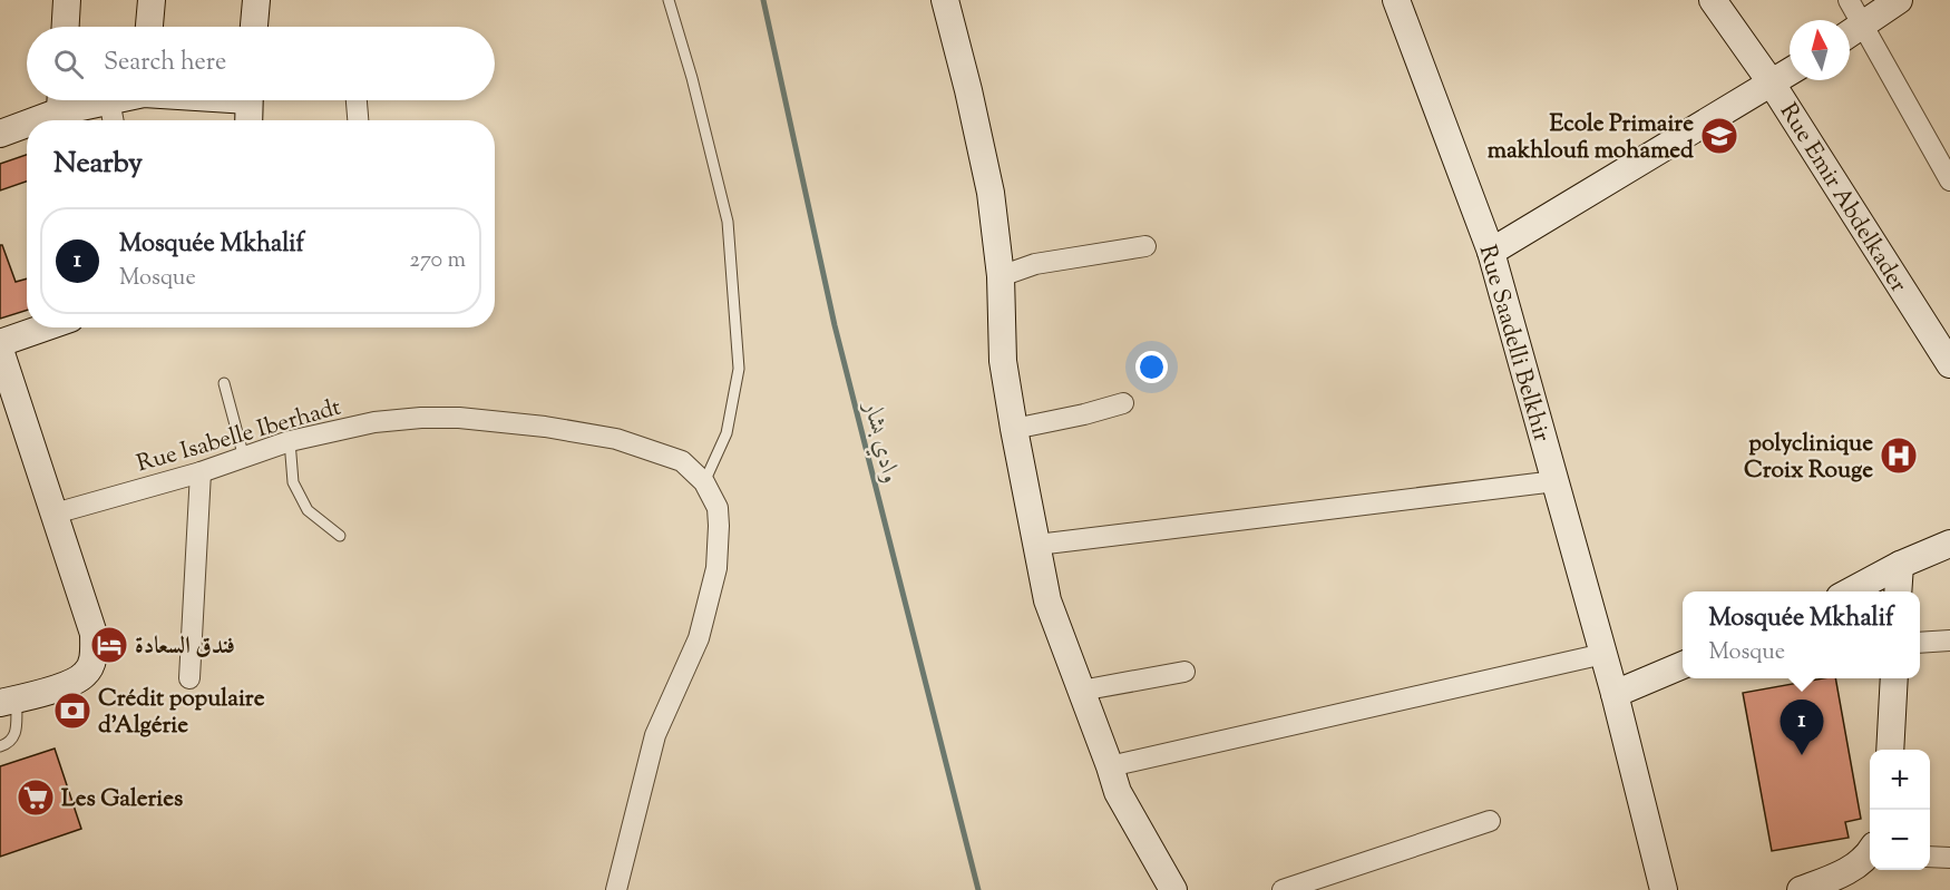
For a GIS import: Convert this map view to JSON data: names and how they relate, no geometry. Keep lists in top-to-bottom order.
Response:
{
  "streets": {
    "street": ["Rue Emir Abdelkader", "Rue Saadelli Belkhir", "Rue Isabelle Iberhadt"]
  },
  "water": ["وادي بشار"],
  "places": {
    "school or university": ["Ecole Primaire makhloufi mohamed"],
    "hospital": ["polyclinique Croix Rouge"],
    "hotel": ["فندق السعادة"],
    "bank": ["Crédit populaire d'Algérie"],
    "supermarket": ["Les Galeries"]
  },
  "north": "top",
  "page": {
    "search": "Search here",
    "heading": "Nearby",
    "list": [
      {
        "mark": "1",
        "name": "Mosquée Mkhalif",
        "note": "Mosque",
        "value": "270 m"
      }
    ],
    "popup": ["Mosquée Mkhalif", "Mosque"],
    "pins": "1",
    "map_buttons": ["+", "−"]
  }
}
